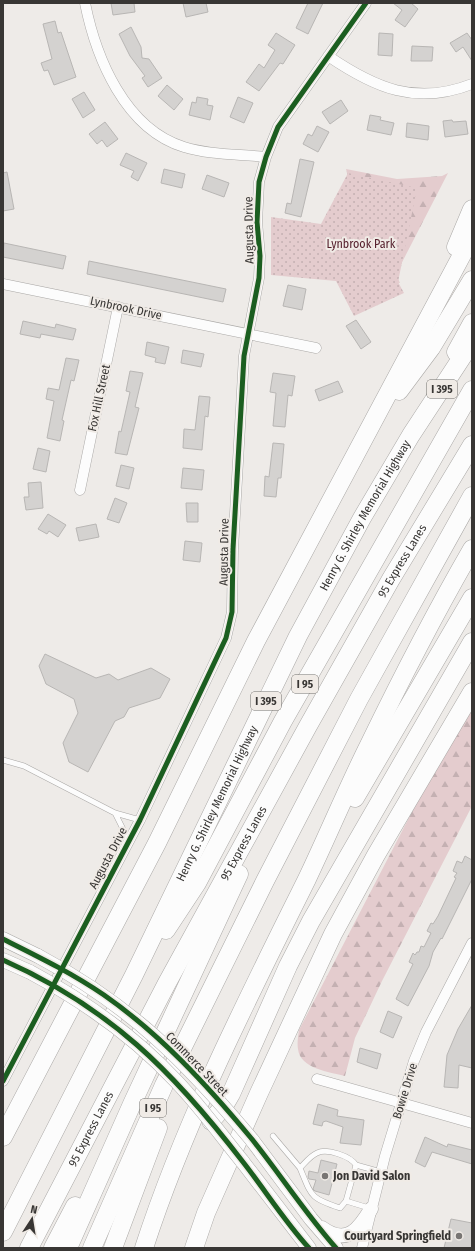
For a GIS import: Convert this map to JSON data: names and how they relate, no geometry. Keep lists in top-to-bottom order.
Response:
{
  "streets": {
    "highway": [
      "I 395",
      "Henry G. Shirley Memorial Highway",
      "95 Express Lanes",
      "I 95"
    ],
    "main road": ["Commerce Street"],
    "street": [
      "Augusta Drive",
      "Lynbrook Drive",
      "Fox Hill Street",
      "Bowie Drive"
    ]
  },
  "crossings": [
    ["Augusta Drive", "Lynbrook Drive"],
    ["Lynbrook Drive", "Fox Hill Street"],
    ["Henry G. Shirley Memorial Highway", "I 95"]
  ],
  "parks": ["Lynbrook Park"],
  "places": ["Jon David Salon", "Courtyard Springfield"],
  "north": "top"
}
